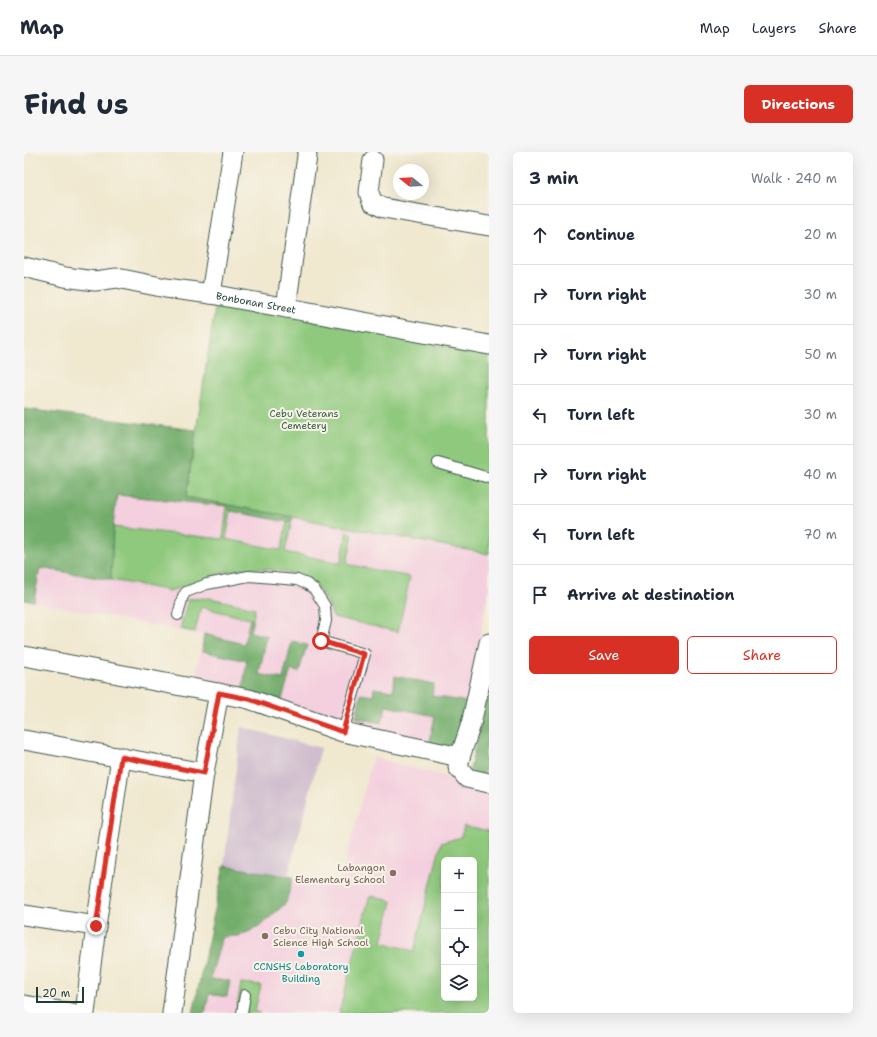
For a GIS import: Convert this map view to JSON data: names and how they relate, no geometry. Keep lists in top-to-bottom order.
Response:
{
  "streets": {
    "street": ["Bonbonan Street"]
  },
  "parks": ["Cebu Veterans Cemetery"],
  "places": ["Labangon Elementary School", "Cebu City National Science High School", "CCNSHS Laboratory Building"],
  "scale_bar": "20 m",
  "north": "left",
  "page": {
    "header": "Map",
    "nav": ["Map", "Layers", "Share"],
    "title": "Find us",
    "buttons": [
      "Directions",
      ["Save", "Share"]
    ],
    "heading": ["3 min", "Walk · 240 m"],
    "list": [
      ["Continue", "20 m"],
      ["Turn right", "30 m"],
      ["Turn right", "50 m"],
      ["Turn left", "30 m"],
      ["Turn right", "40 m"],
      ["Turn left", "70 m"],
      "Arrive at destination"
    ],
    "map_buttons": ["+", "−"],
    "scale": "20 m"
  }
}
